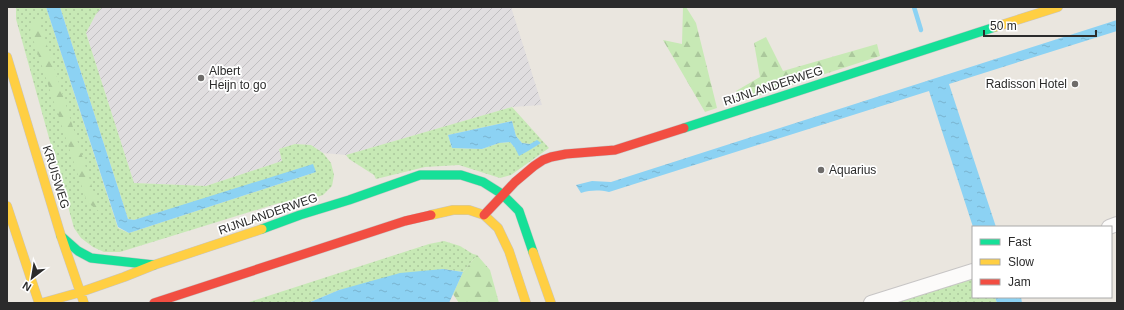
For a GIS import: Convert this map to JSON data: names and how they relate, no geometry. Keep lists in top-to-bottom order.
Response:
{
  "streets": {
    "main road": ["RIJNLANDERWEG", "KRUISWEG"]
  },
  "crossings": [
    ["RIJNLANDERWEG", "KRUISWEG"]
  ],
  "places": ["Albert Heijn to go", "Radisson Hotel", "Aquarius"],
  "legend": ["Fast", "Slow", "Jam"],
  "scale_bar": "50 m",
  "north": "bottom left"
}
